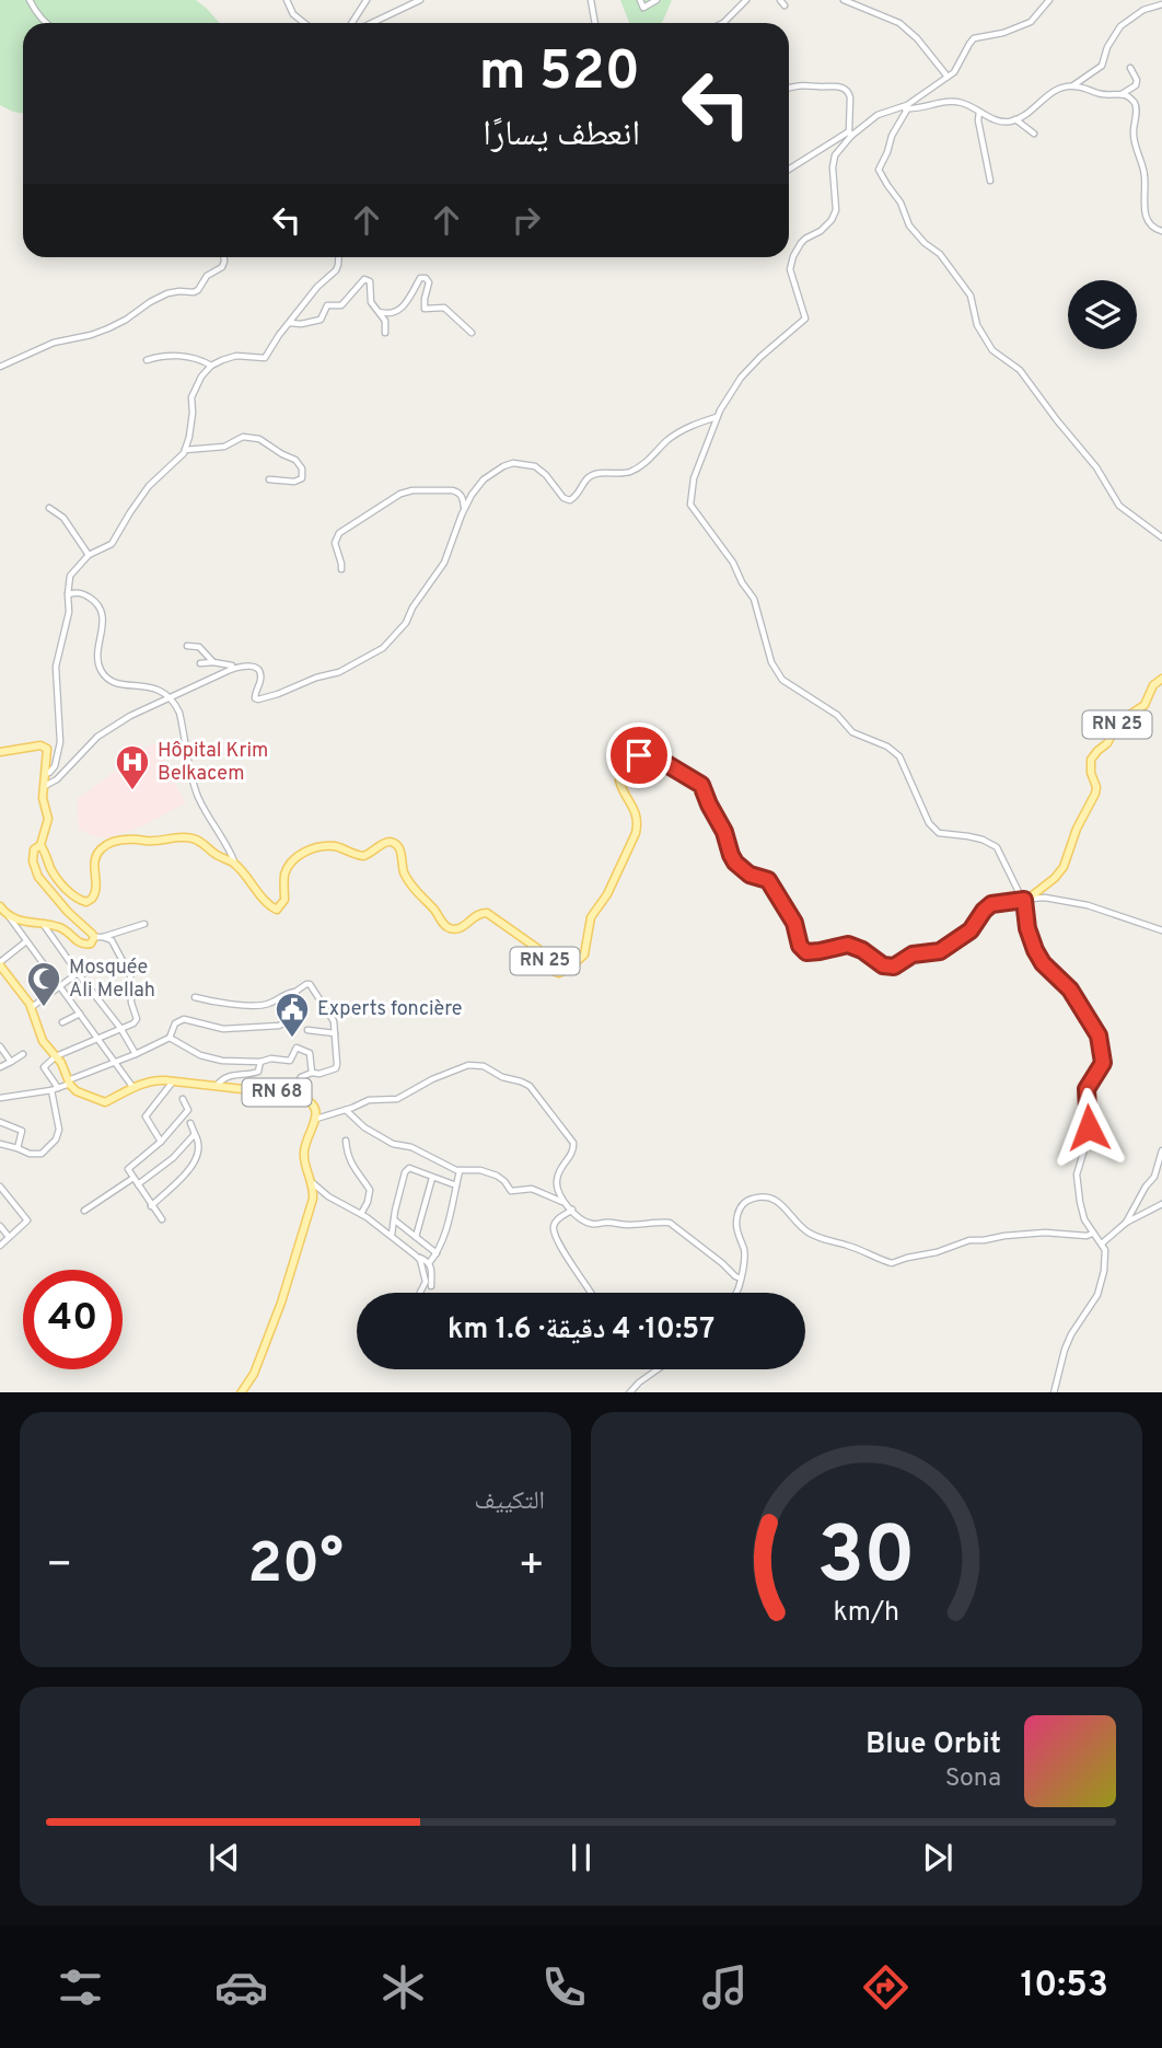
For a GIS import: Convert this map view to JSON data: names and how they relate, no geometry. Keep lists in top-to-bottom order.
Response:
{
  "streets": {
    "main road": ["RN 25", "RN 68"]
  },
  "places": {
    "hospital": ["Hôpital Krim Belkacem"],
    "mosque": ["Mosquée Ali Mellah"],
    "public building": ["Experts foncière"]
  },
  "page": {
    "turn": ["520 m", "انعطف يسارًا"],
    "limit": "40",
    "trip": "10:57 · 4 دقيقة · 1.6 km",
    "tile": "التكييف",
    "heat": ["−", "20°", "+"],
    "song": ["Blue Orbit", "Sona"],
    "tabs": "10:53",
    "gauge": ["30", "km/h"]
  }
}
